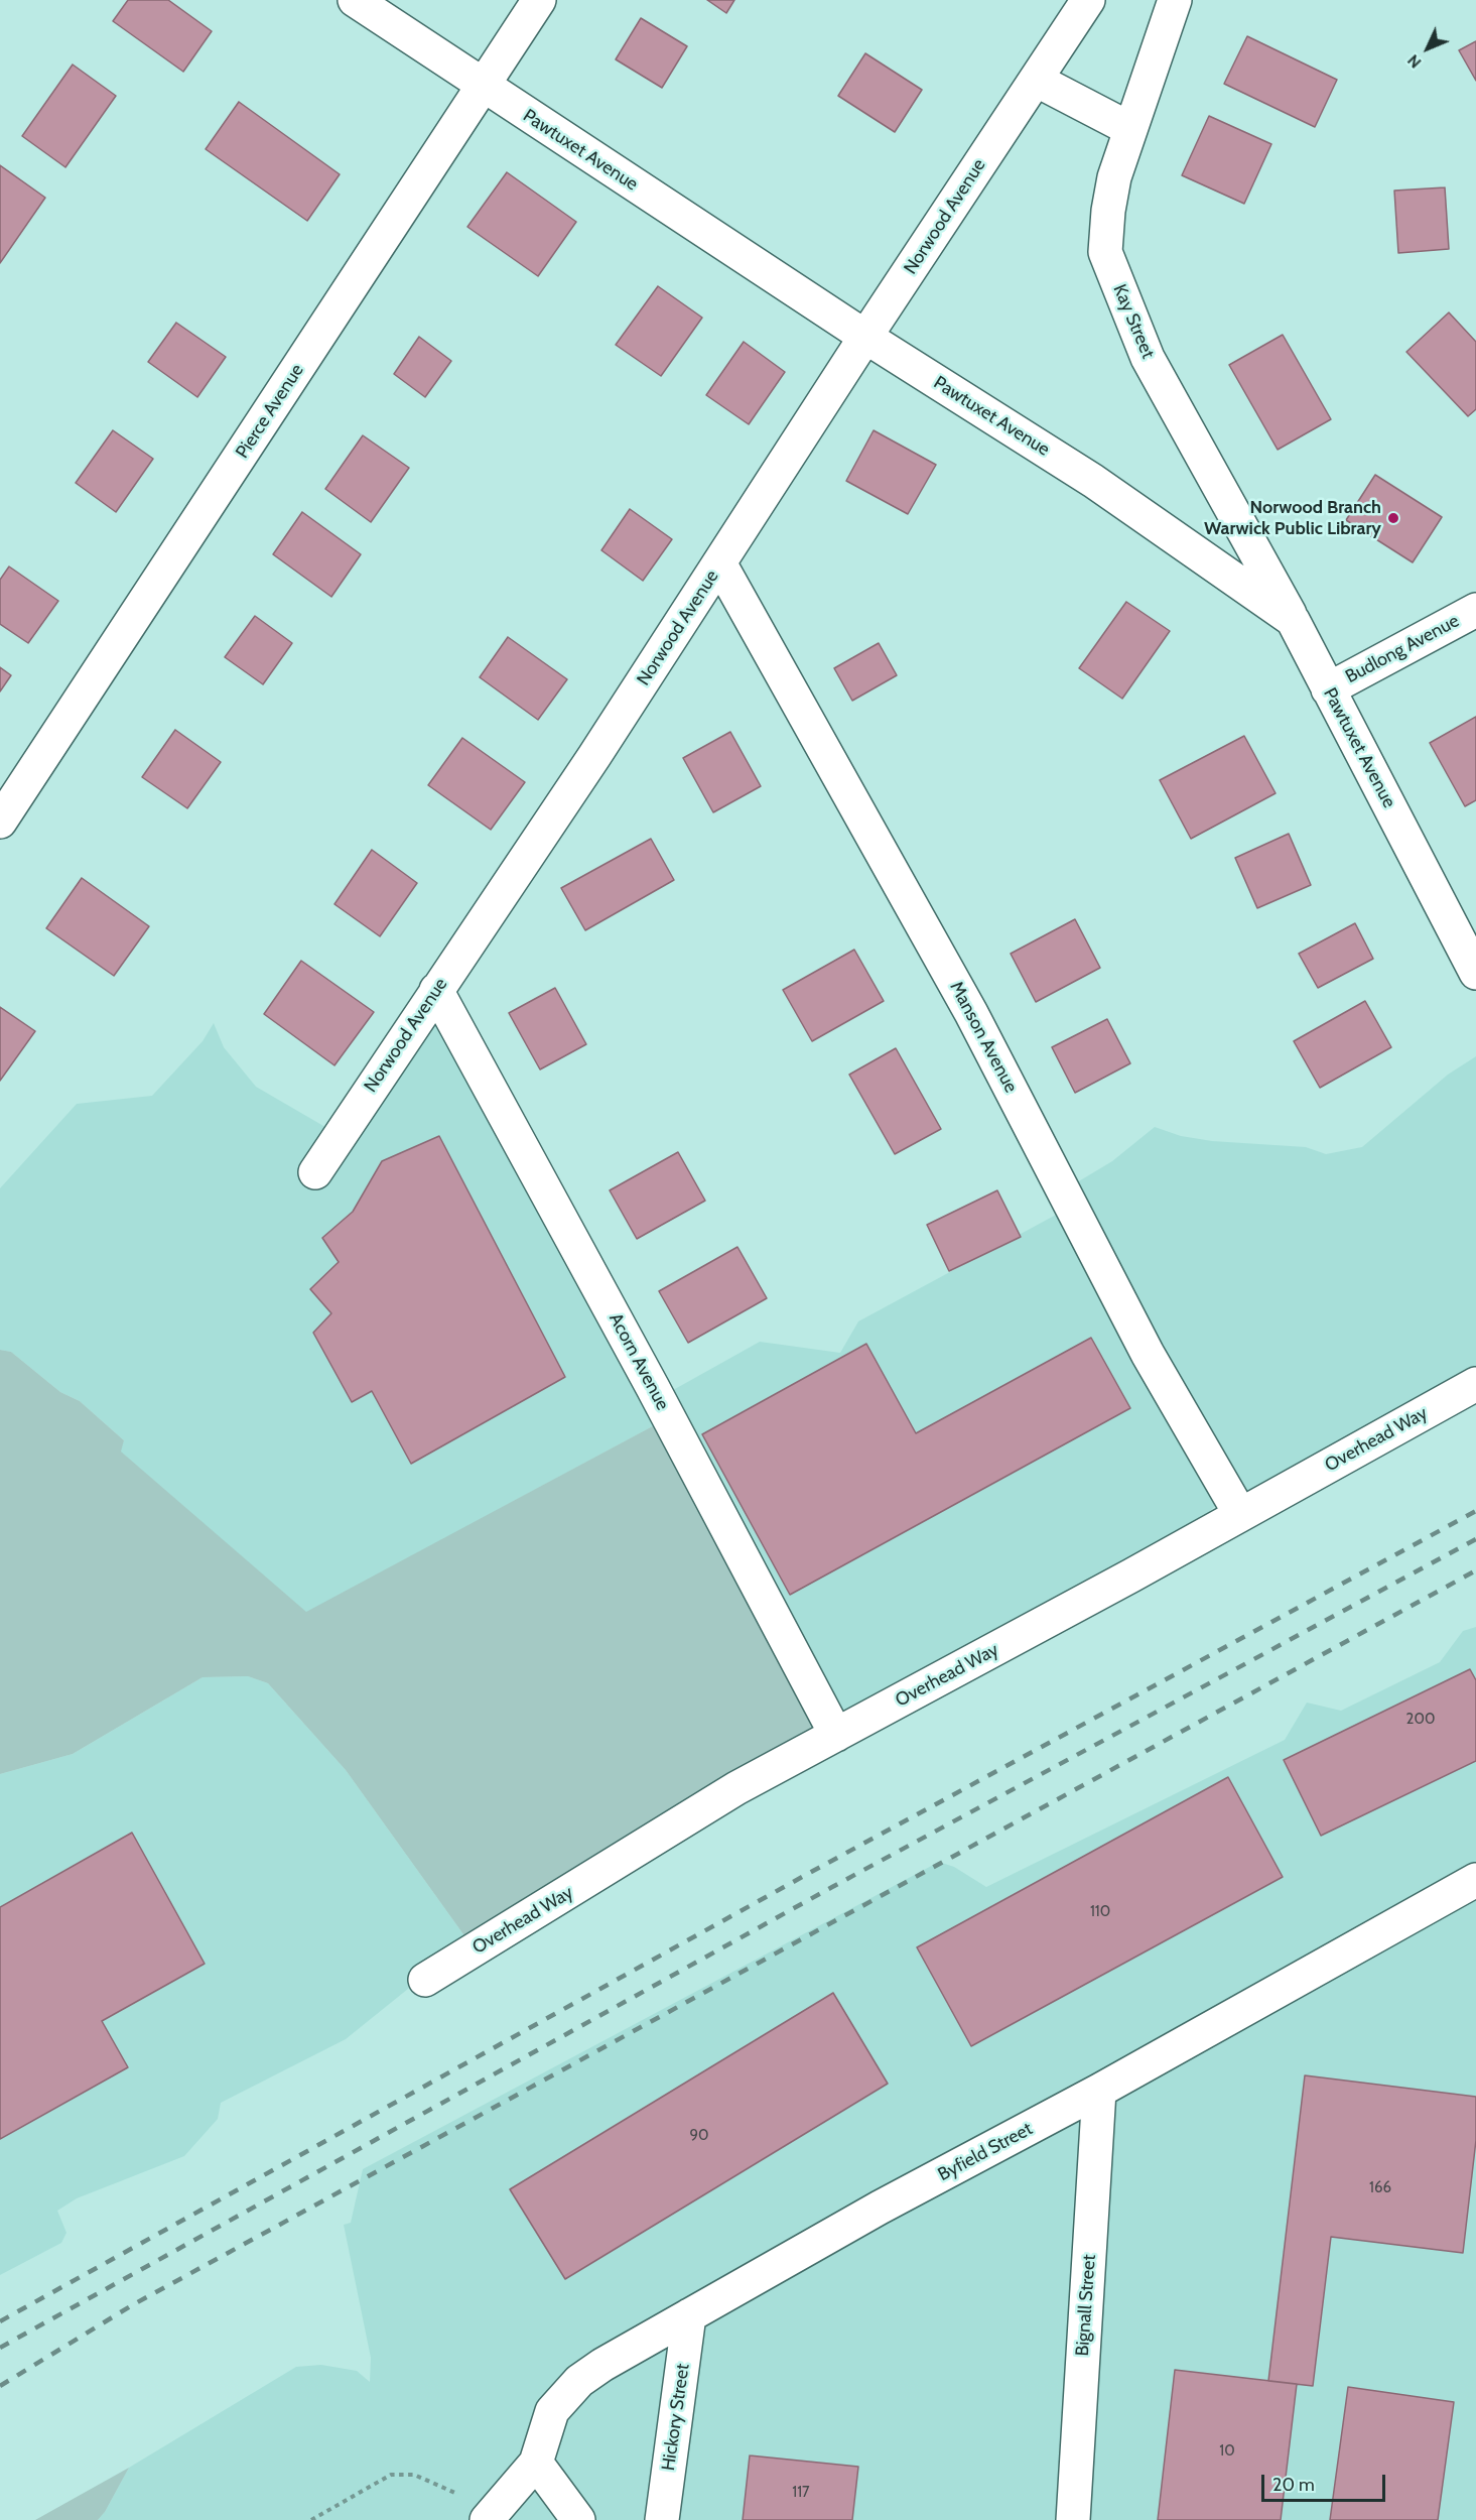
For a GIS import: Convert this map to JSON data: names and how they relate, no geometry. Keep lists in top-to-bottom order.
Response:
{
  "streets": {
    "street": [
      "Pawtuxet Avenue",
      "Norwood Avenue",
      "Kay Street",
      "Pierce Avenue",
      "Budlong Avenue",
      "Manson Avenue",
      "Acorn Avenue",
      "Overhead Way",
      "Byfield Street",
      "Bignall Street",
      "Hickory Street"
    ]
  },
  "crossings": [
    ["Pawtuxet Avenue", "Norwood Avenue"],
    ["Pawtuxet Avenue", "Kay Street"],
    ["Pawtuxet Avenue", "Pierce Avenue"],
    ["Pawtuxet Avenue", "Budlong Avenue"],
    ["Norwood Avenue", "Manson Avenue"],
    ["Norwood Avenue", "Acorn Avenue"],
    ["Manson Avenue", "Overhead Way"],
    ["Acorn Avenue", "Overhead Way"],
    ["Byfield Street", "Bignall Street"],
    ["Byfield Street", "Hickory Street"]
  ],
  "places": ["Norwood Branch Warwick Public Library"],
  "house_numbers": [
    "200",
    "110",
    "90",
    "166",
    "10",
    "117"
  ],
  "scale_bar": "20 m",
  "north": "bottom left"
}
